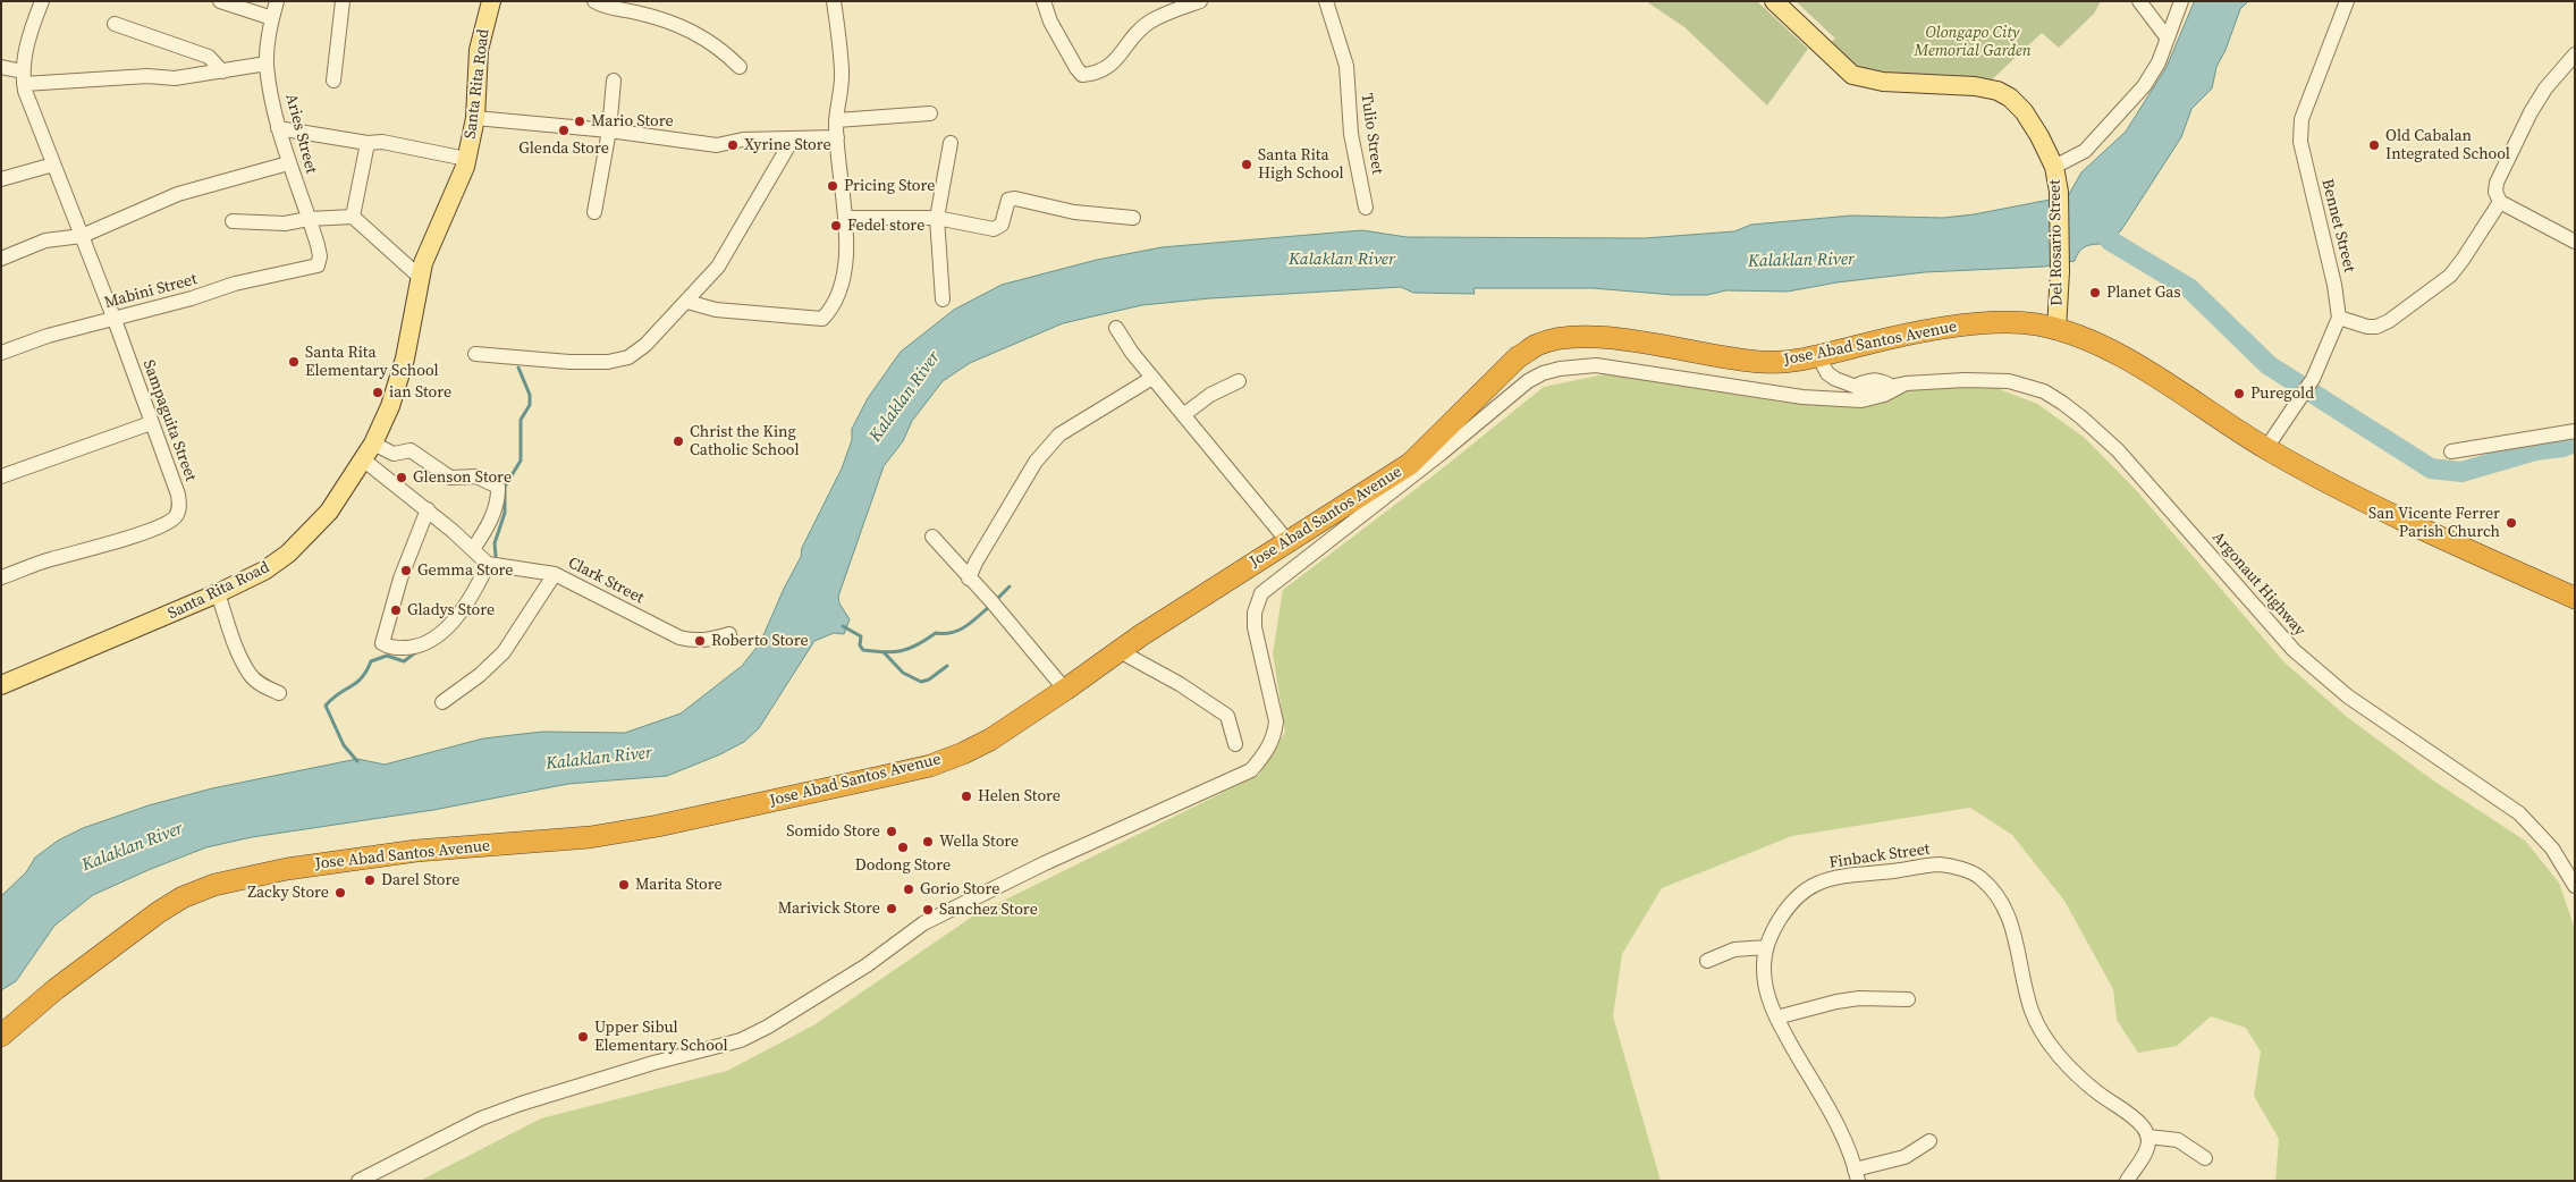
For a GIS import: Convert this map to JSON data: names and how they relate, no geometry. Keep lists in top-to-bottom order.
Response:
{
  "streets": {
    "highway": ["Jose Abad Santos Avenue"],
    "main road": ["Santa Rita Road", "Del Rosario Street"],
    "street": [
      "Aries Street",
      "Tulio Street",
      "Bennet Street",
      "Mabini Street",
      "Sampaguita Street",
      "Clark Street",
      "Argonaut Highway",
      "Finback Street"
    ]
  },
  "crossings": [
    ["Aries Street", "Mabini Street"],
    ["Del Rosario Street", "Jose Abad Santos Avenue"],
    ["Mabini Street", "Sampaguita Street"],
    ["Jose Abad Santos Avenue", "Argonaut Highway"]
  ],
  "water": ["Kalaklan River"],
  "parks": ["Olongapo City Memorial Garden"],
  "places": [
    "Mario Store",
    "Glenda Store",
    "Xyrine Store",
    "Old Cabalan Integrated School",
    "Santa Rita High School",
    "Pricing Store",
    "Fedel store",
    "Planet Gas",
    "Santa Rita Elementary School",
    "ian Store",
    "Puregold",
    "Christ the King Catholic School",
    "Glenson Store",
    "San Vicente Ferrer Parish Church",
    "Gemma Store",
    "Gladys Store",
    "Roberto Store",
    "Helen Store",
    "Somido Store",
    "Wella Store",
    "Dodong Store",
    "Darel Store",
    "Marita Store",
    "Gorio Store",
    "Zacky Store",
    "Marivick Store",
    "Sanchez Store",
    "Upper Sibul Elementary School"
  ]
}
